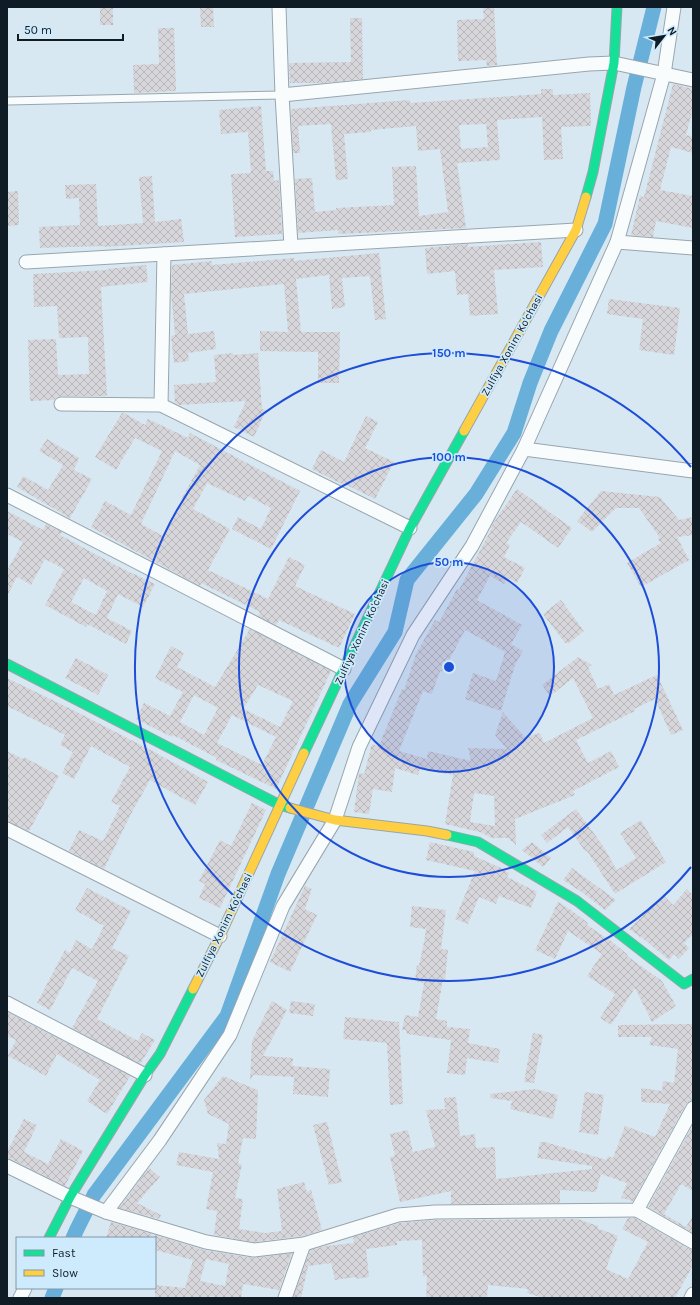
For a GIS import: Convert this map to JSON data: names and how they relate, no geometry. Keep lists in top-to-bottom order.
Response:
{
  "streets": {
    "street": ["Zulfiya Xonim Ko'chasi"]
  },
  "legend": ["Fast", "Slow"],
  "scale_bar": "50 m",
  "north": "top right",
  "rings": ["150 m", "100 m", "50 m"]
}
